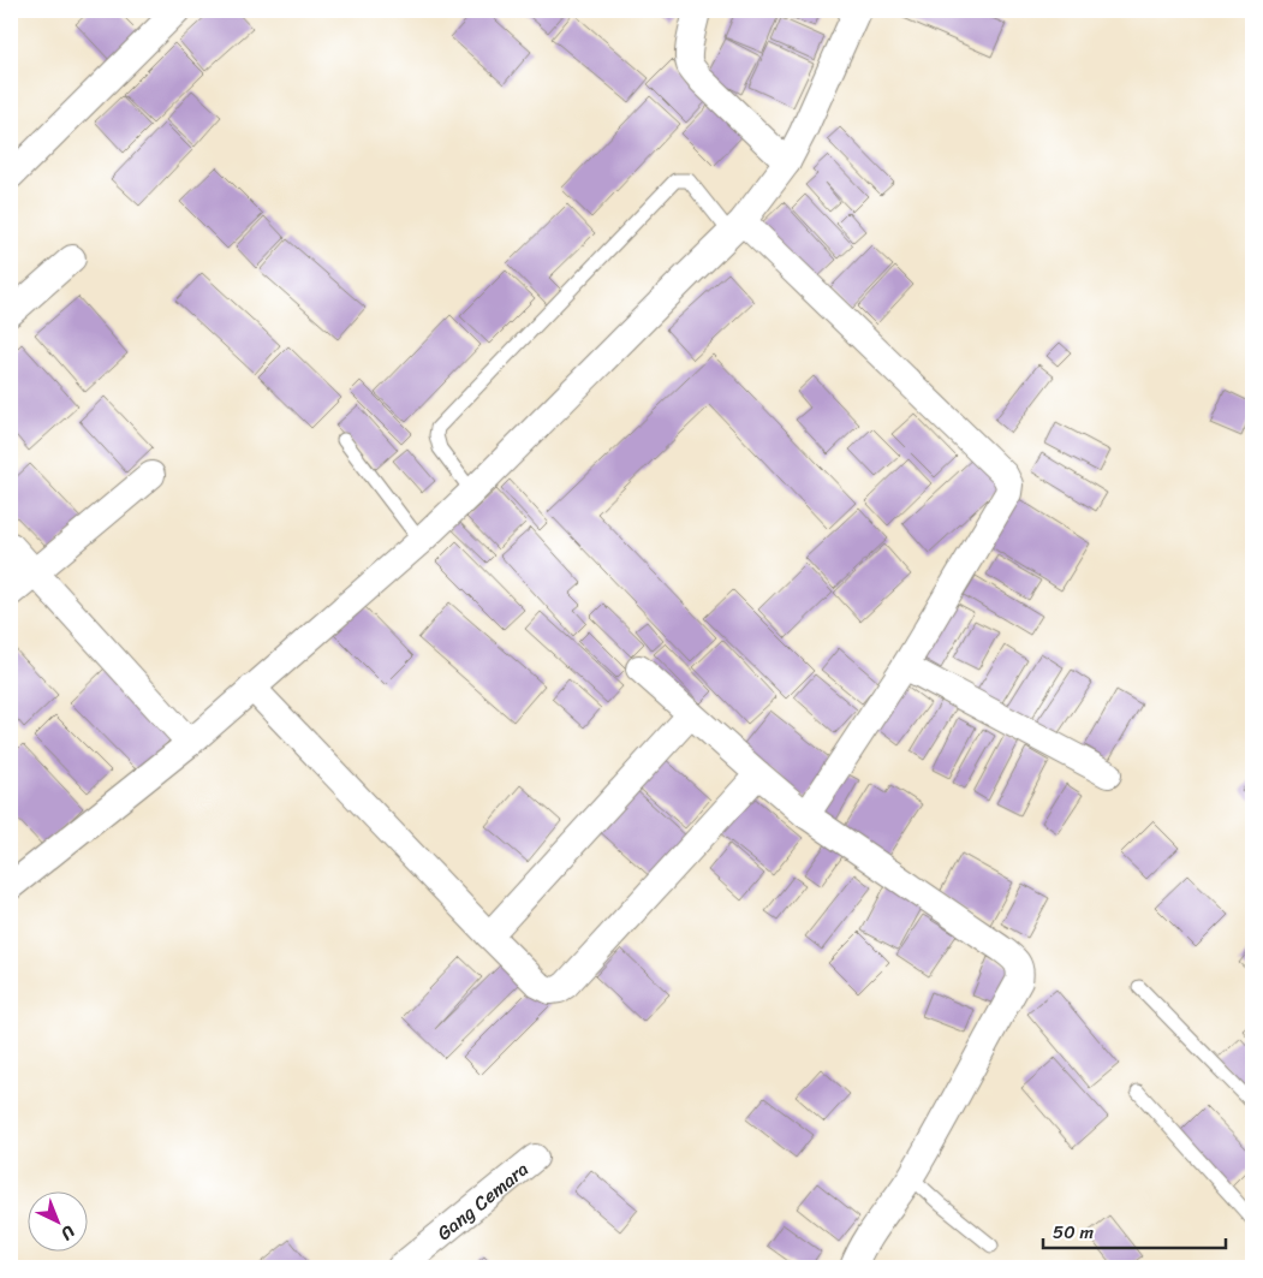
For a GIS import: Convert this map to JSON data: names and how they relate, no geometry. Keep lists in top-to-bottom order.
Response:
{
  "streets": {
    "street": ["Gang Cemara"]
  },
  "scale_bar": "50 m",
  "north": "bottom right"
}
